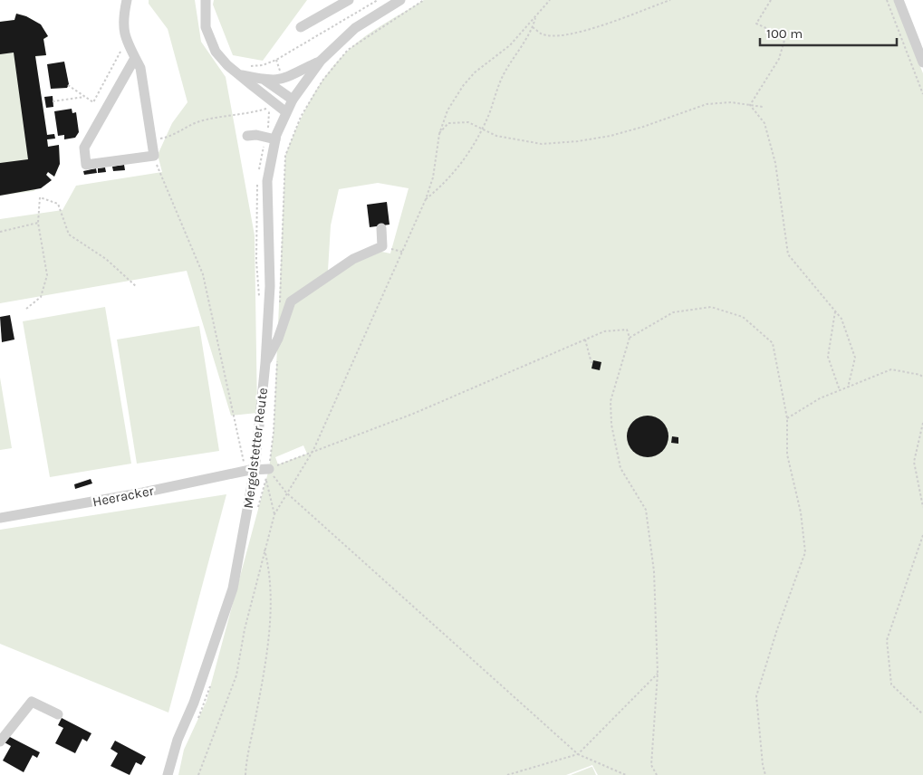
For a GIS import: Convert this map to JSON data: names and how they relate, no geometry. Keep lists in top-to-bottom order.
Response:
{
  "streets": {
    "street": ["Mergelstetter Reute", "Heeracker"]
  },
  "crossings": [
    ["Mergelstetter Reute", "Heeracker"]
  ],
  "scale_bar": "100 m"
}
